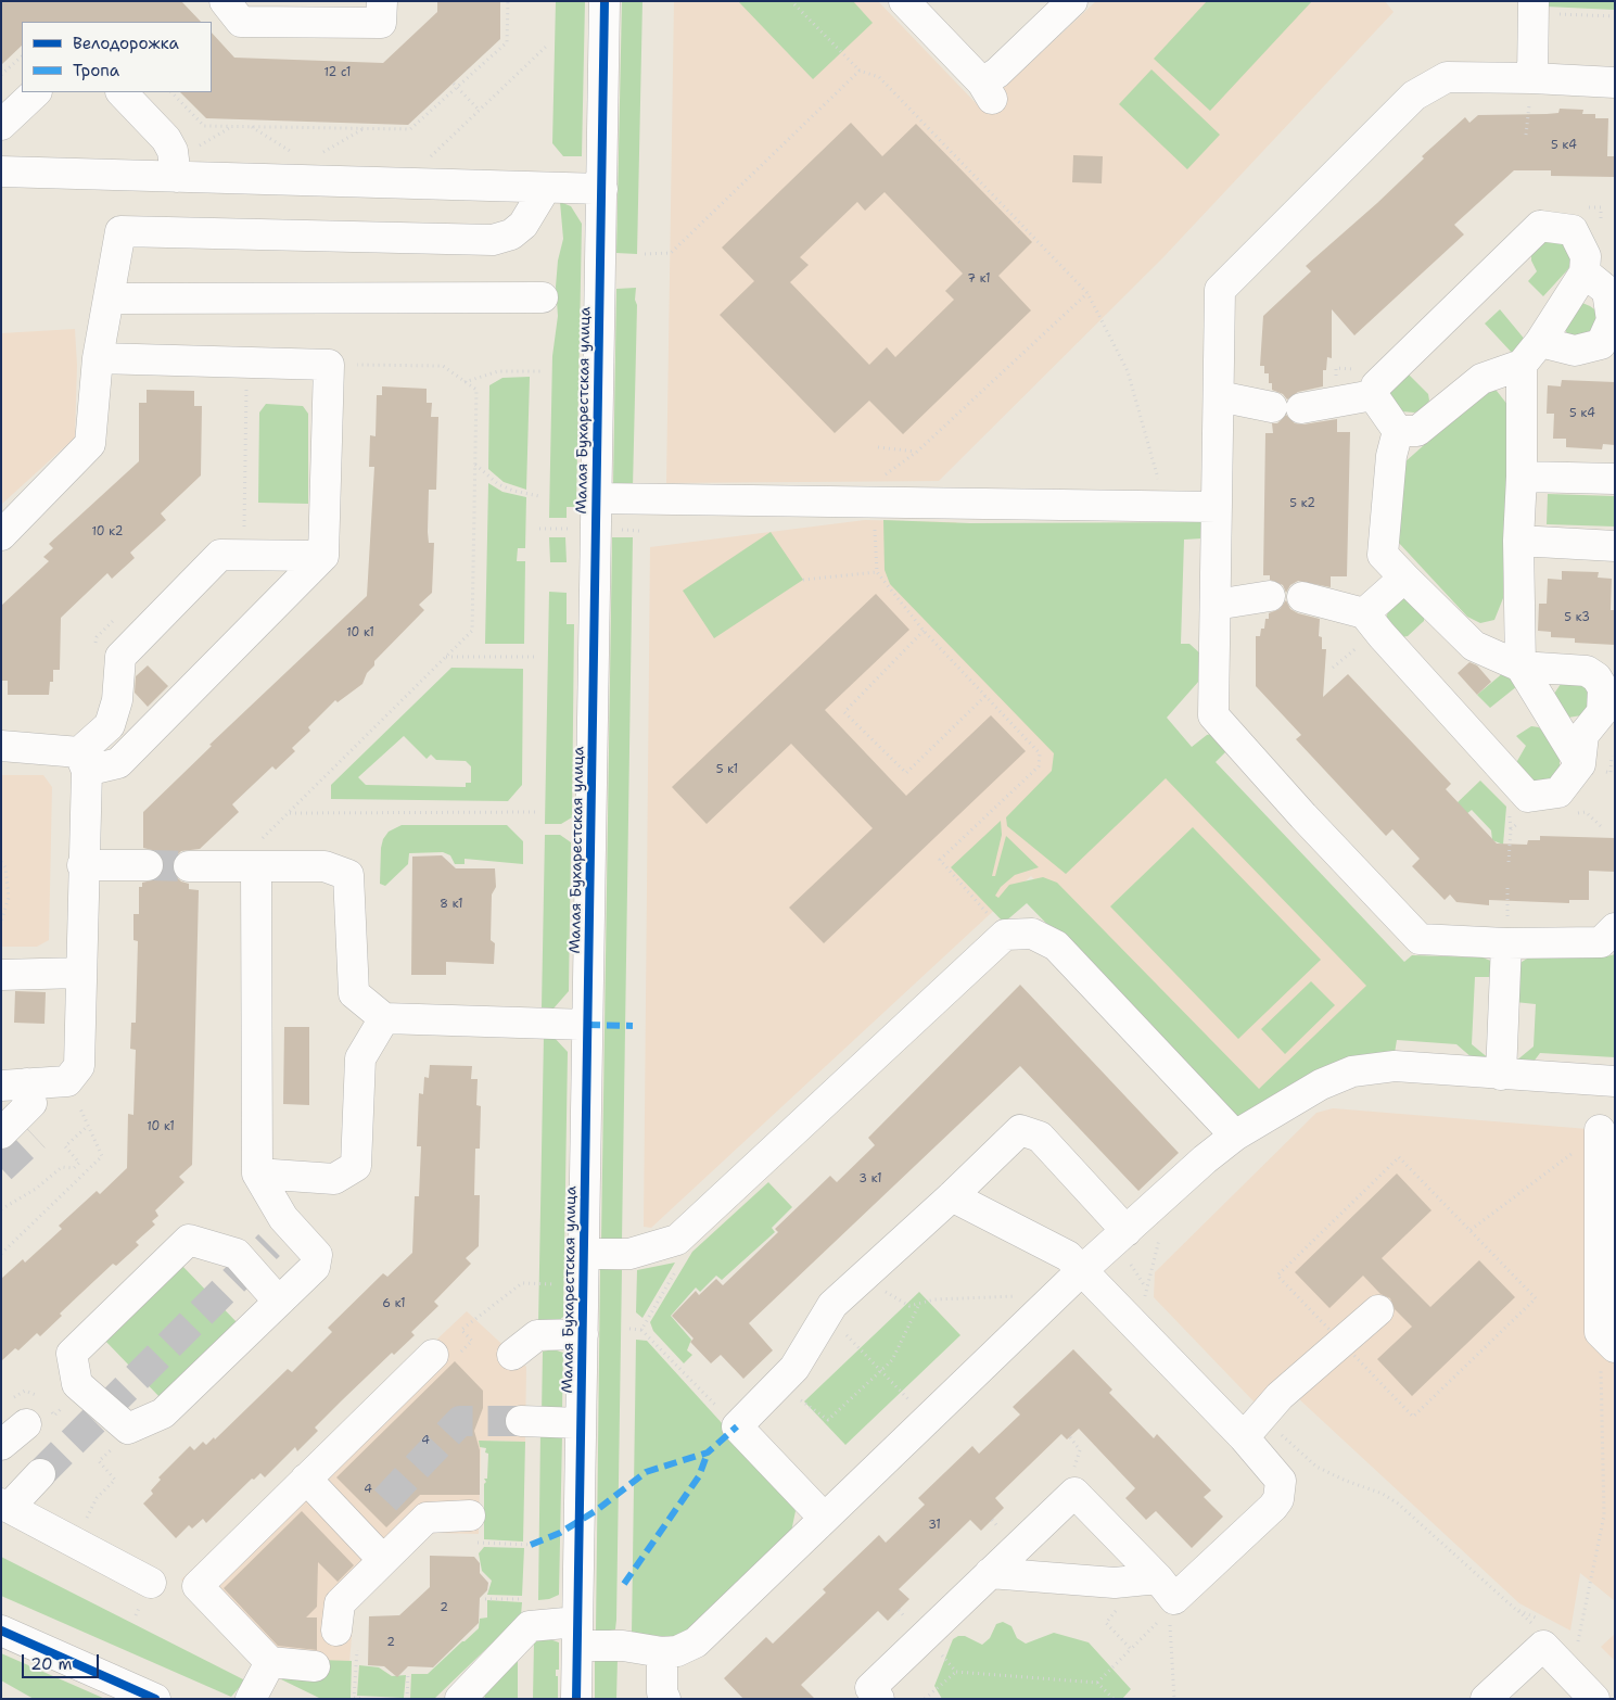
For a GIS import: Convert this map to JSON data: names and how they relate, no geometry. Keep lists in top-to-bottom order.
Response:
{
  "streets": {
    "street": ["Малая Бухарестская улица"]
  },
  "house_numbers": [
    "12 с1",
    "5 к4",
    "7 к1",
    "5 к4",
    "5 к2",
    "10 к2",
    "5 к3",
    "10 к1",
    "5 к1",
    "8 к1",
    "10 к1",
    "3 к1",
    "6 к1",
    "4",
    "4",
    "31",
    "2",
    "2"
  ],
  "legend": ["Велодорожка", "Тропа"],
  "scale_bar": "20 m"
}
